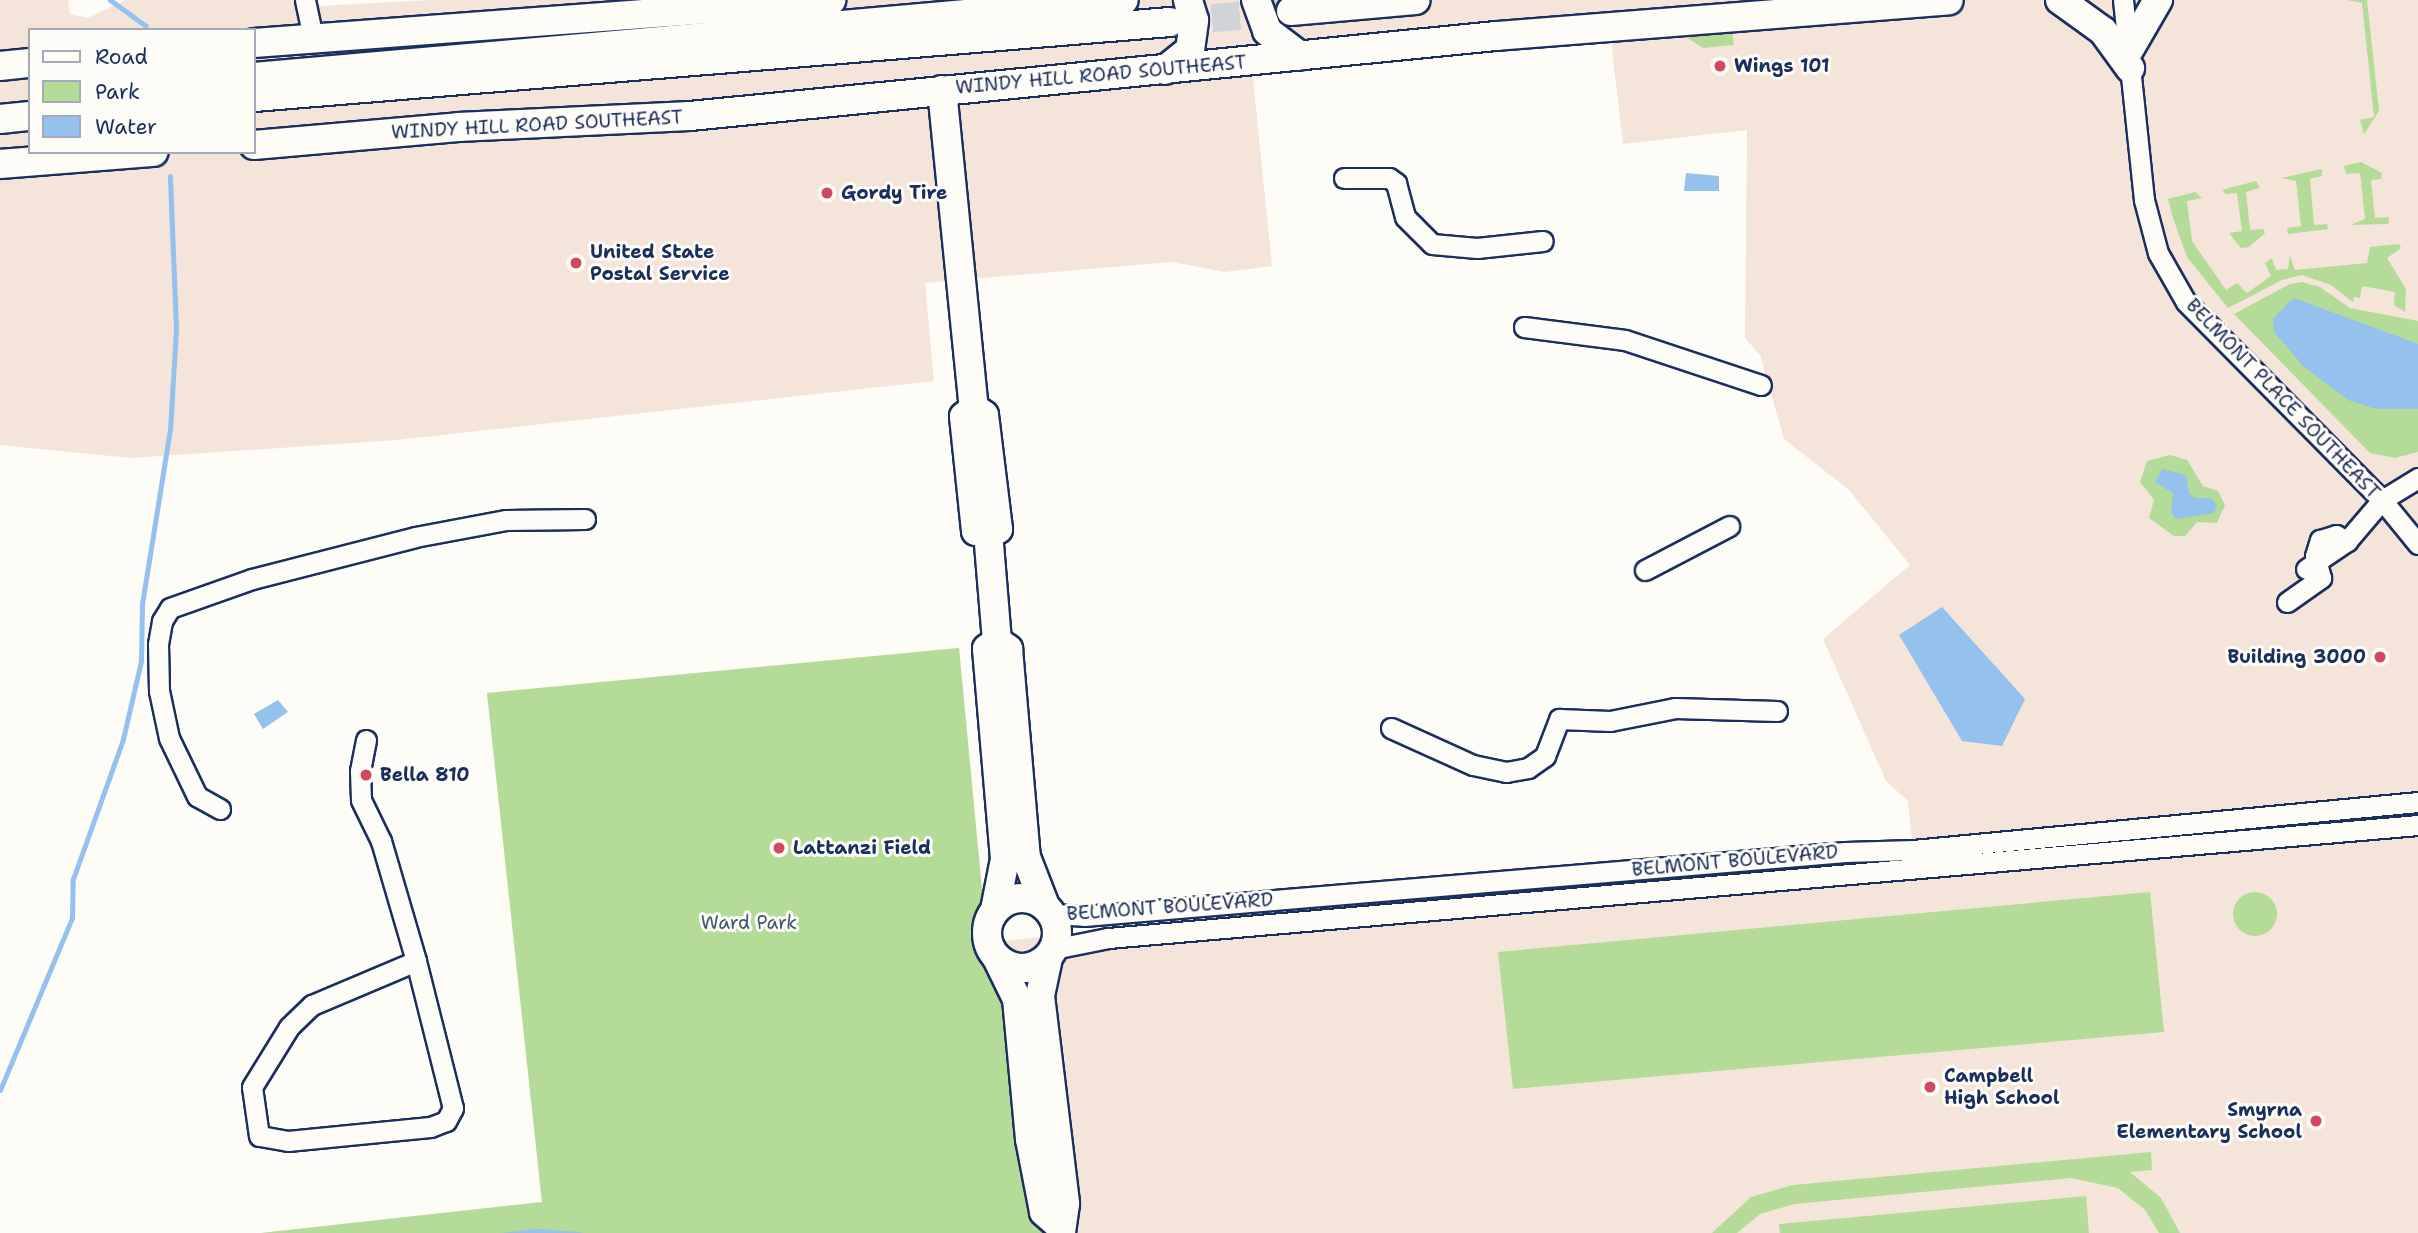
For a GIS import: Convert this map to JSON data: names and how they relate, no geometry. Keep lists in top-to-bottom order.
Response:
{
  "streets": {
    "street": ["WINDY HILL ROAD SOUTHEAST", "BELMONT PLACE SOUTHEAST", "BELMONT BOULEVARD"]
  },
  "parks": ["Ward Park"],
  "places": [
    "Wings 101",
    "Gordy Tire",
    "United State Postal Service",
    "Building 3000",
    "Bella 810",
    "Lattanzi Field",
    "Campbell High School",
    "Smyrna Elementary School"
  ],
  "legend": ["Road", "Park", "Water"]
}
